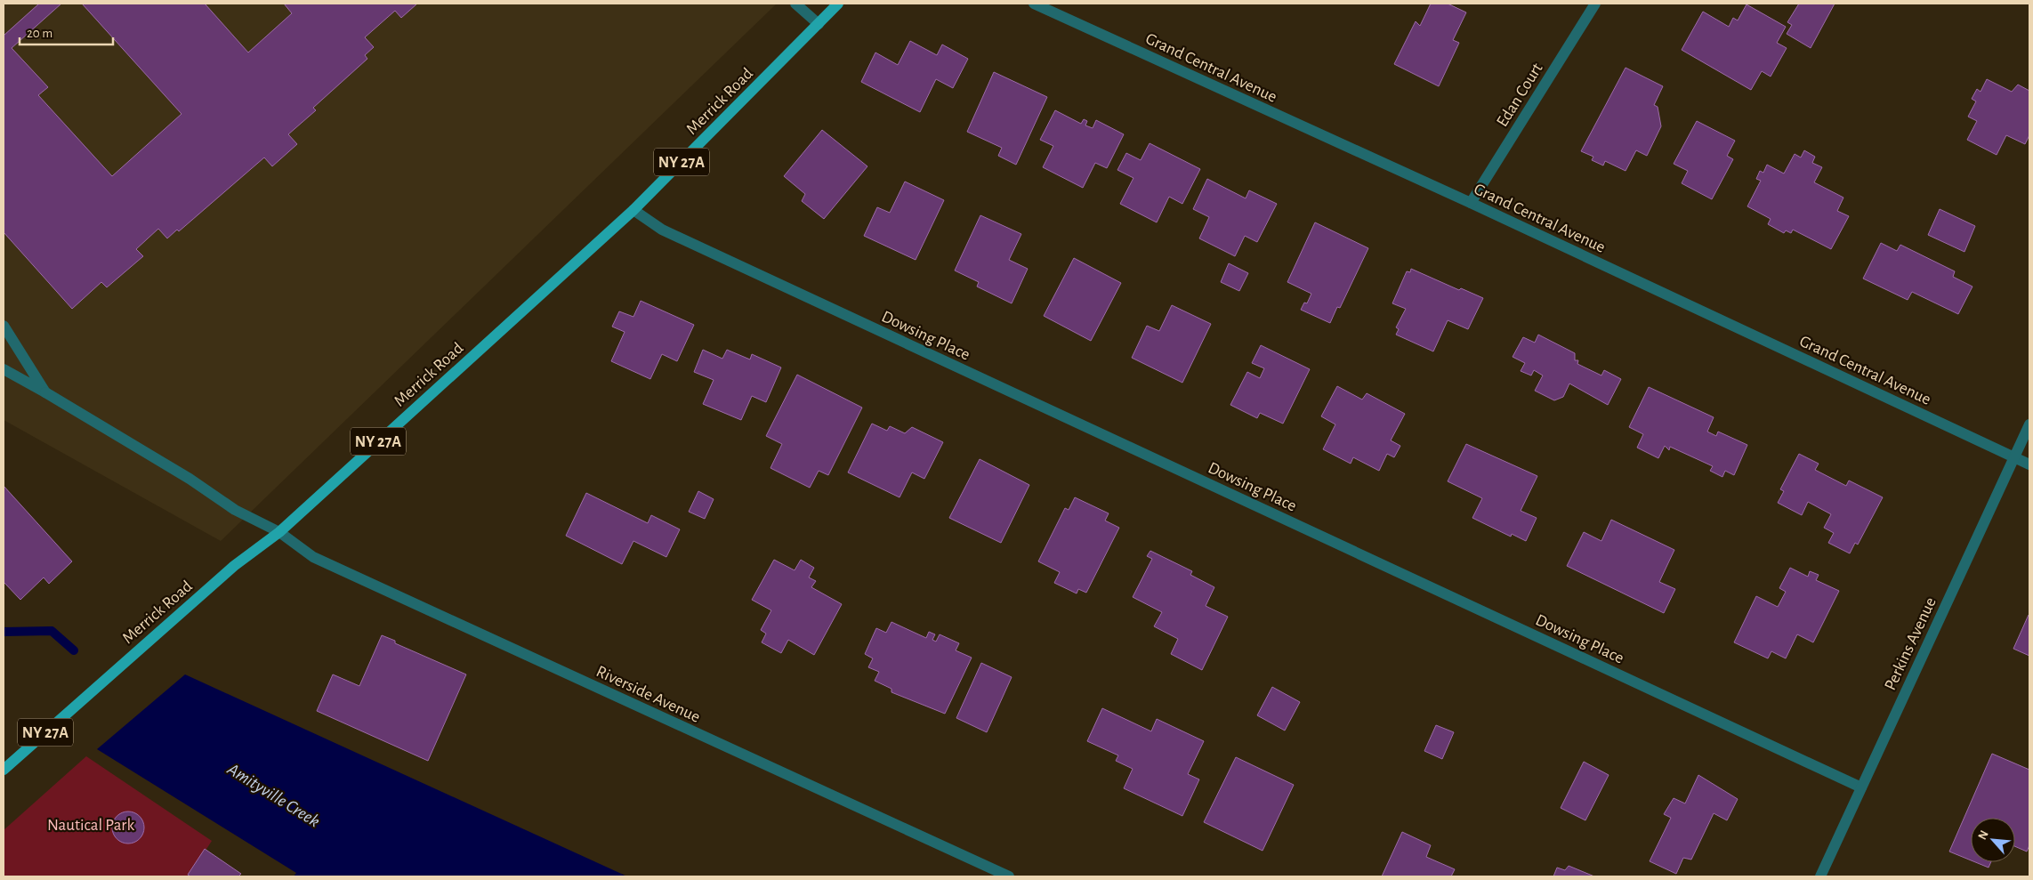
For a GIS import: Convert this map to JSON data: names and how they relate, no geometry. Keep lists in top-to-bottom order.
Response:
{
  "streets": {
    "main road": ["Merrick Road", "NY 27A"],
    "street": [
      "Grand Central Avenue",
      "Edan Court",
      "Dowsing Place",
      "Perkins Avenue",
      "Riverside Avenue"
    ]
  },
  "crossings": [
    ["Grand Central Avenue", "Edan Court"],
    ["Grand Central Avenue", "Perkins Avenue"],
    ["Merrick Road", "Dowsing Place"],
    ["Merrick Road", "Riverside Avenue"],
    ["Dowsing Place", "Perkins Avenue"]
  ],
  "water": ["Amityville Creek"],
  "parks": ["Nautical Park"],
  "scale_bar": "20 m",
  "north": "top left"
}
